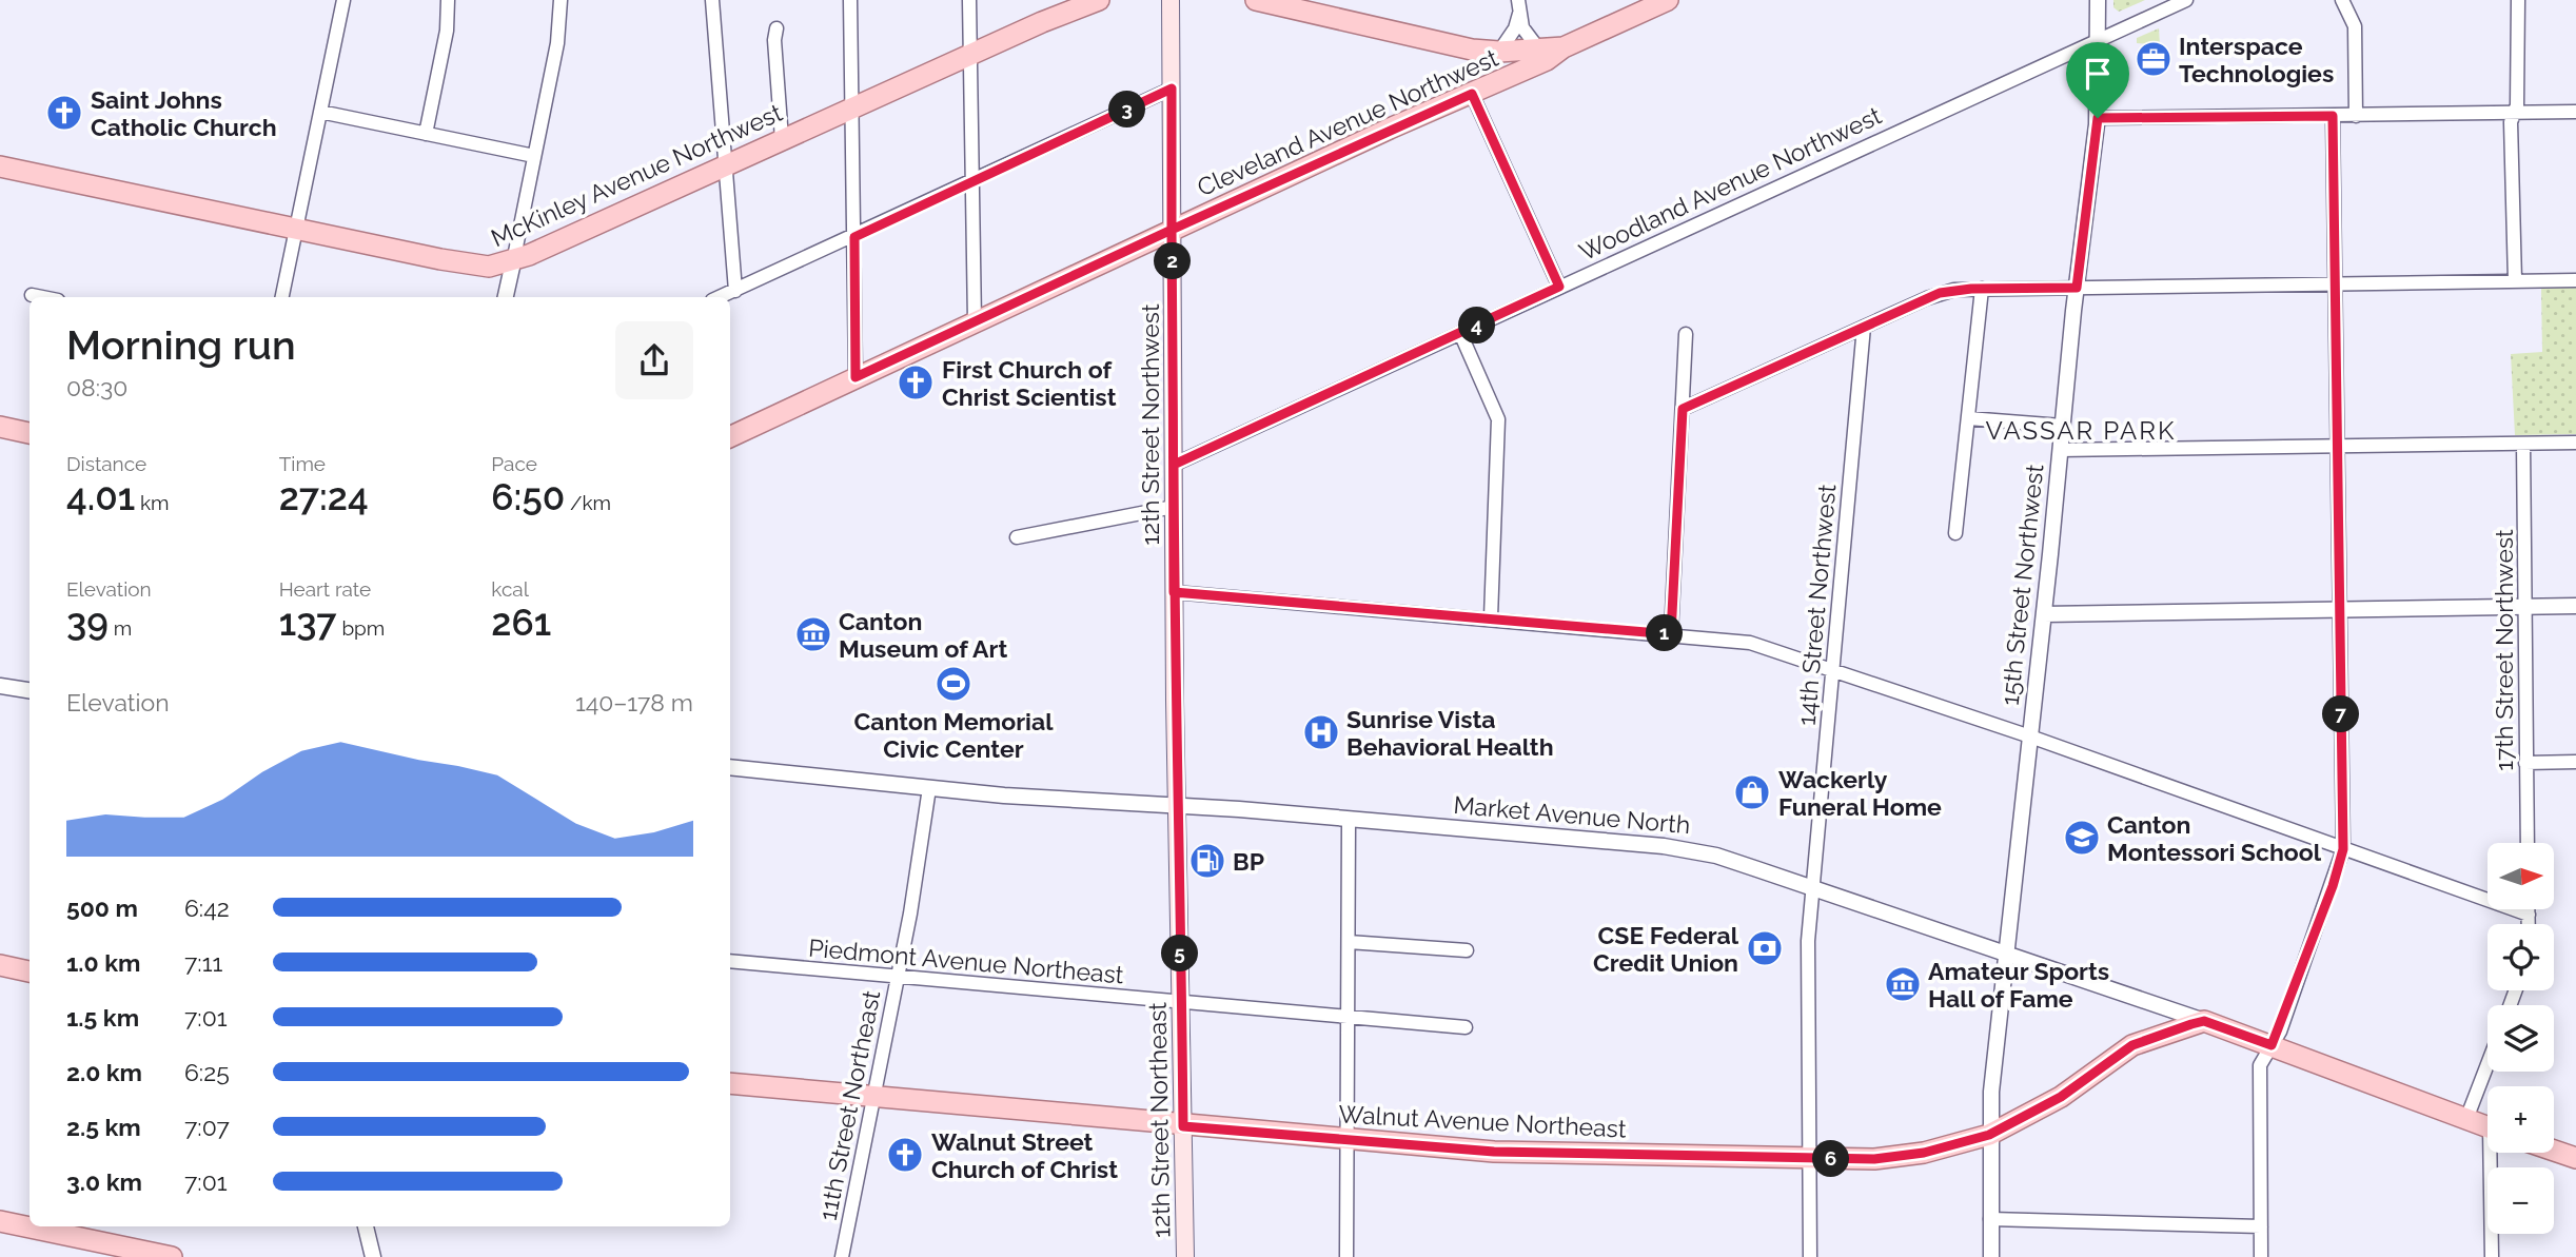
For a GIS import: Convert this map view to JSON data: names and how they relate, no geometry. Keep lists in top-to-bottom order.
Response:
{
  "streets": {
    "main road": [
      "Cleveland Avenue Northwest",
      "McKinley Avenue Northwest",
      "12th Street Northwest",
      "Market Avenue North",
      "12th Street Northeast",
      "Walnut Avenue Northeast"
    ],
    "street": [
      "Woodland Avenue Northwest",
      "15th Street Northwest",
      "14th Street Northwest",
      "17th Street Northwest",
      "Piedmont Avenue Northeast",
      "11th Street Northeast"
    ]
  },
  "crossings": [
    ["Cleveland Avenue Northwest", "12th Street Northwest"],
    ["Woodland Avenue Northwest", "12th Street Northwest"],
    ["Woodland Avenue Northwest", "15th Street Northwest"],
    ["12th Street Northwest", "Market Avenue North"],
    ["12th Street Northwest", "12th Street Northeast"],
    ["15th Street Northwest", "Market Avenue North"],
    ["15th Street Northwest", "Walnut Avenue Northeast"],
    ["14th Street Northwest", "Market Avenue North"],
    ["14th Street Northwest", "Walnut Avenue Northeast"],
    ["Market Avenue North", "11th Street Northeast"],
    ["Market Avenue North", "12th Street Northeast"],
    ["Market Avenue North", "Walnut Avenue Northeast"],
    ["Piedmont Avenue Northeast", "11th Street Northeast"],
    ["Piedmont Avenue Northeast", "12th Street Northeast"],
    ["11th Street Northeast", "Walnut Avenue Northeast"],
    ["12th Street Northeast", "Walnut Avenue Northeast"]
  ],
  "districts": ["VASSAR PARK"],
  "places": {
    "office": ["Interspace Technologies"],
    "church": ["Saint Johns Catholic Church", "First Church of Christ Scientist", "Walnut Street Church of Christ"],
    "museum": ["Canton Museum of Art", "Amateur Sports Hall of Fame"],
    "sports": ["Canton Memorial Civic Center"],
    "hospital": ["Sunrise Vista Behavioral Health"],
    "shop": ["Wackerly Funeral Home"],
    "school or university": ["Canton Montessori School"],
    "fuel station": ["BP"],
    "bank": ["CSE Federal Credit Union"]
  },
  "north": "right",
  "page": {
    "pins": [
      "3",
      "2",
      "4",
      "1",
      "7",
      "5",
      "6"
    ],
    "heading": ["Morning run", "08:30"],
    "stats": [
      ["Distance", "4.01 km"],
      ["Time", "27:24"],
      ["Pace", "6:50 /km"],
      ["Elevation", "39 m"],
      ["Heart rate", "137 bpm"],
      ["kcal", "261"]
    ],
    "chart": ["Elevation", "140–178 m"],
    "map_buttons": ["+", "−"],
    "list": [
      {
        "name": "500 m",
        "note": "6:42"
      },
      {
        "name": "1.0 km",
        "note": "7:11"
      },
      {
        "name": "1.5 km",
        "note": "7:01"
      },
      {
        "name": "2.0 km",
        "note": "6:25"
      },
      {
        "name": "2.5 km",
        "note": "7:07"
      },
      {
        "name": "3.0 km",
        "note": "7:01"
      }
    ]
  }
}
